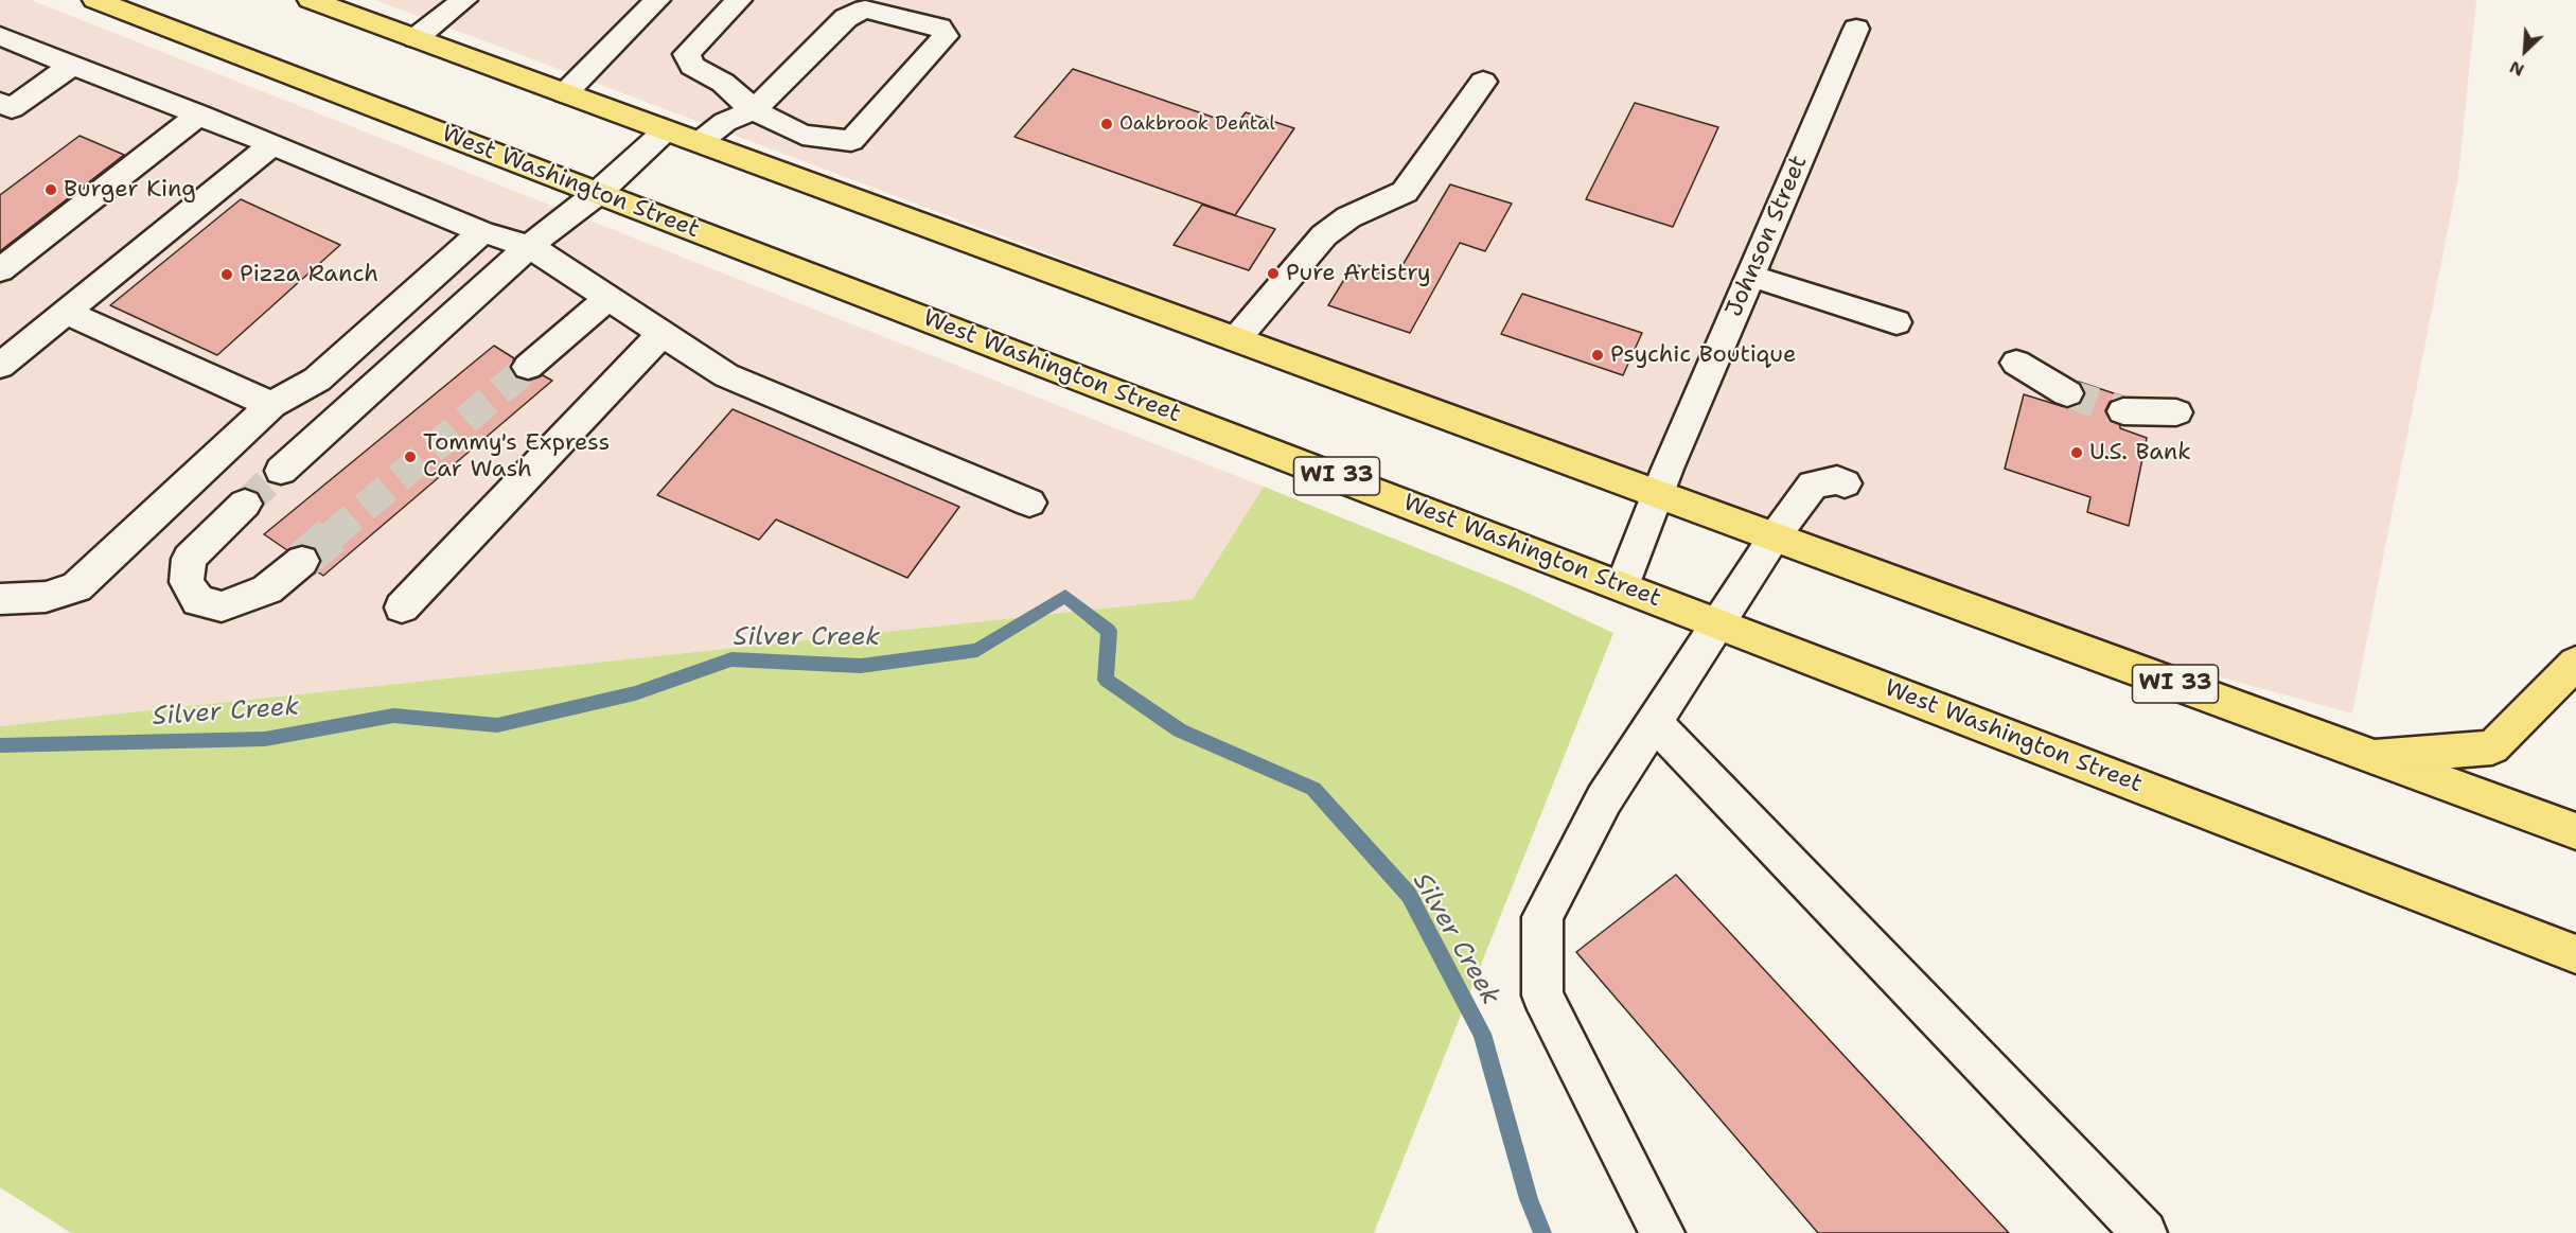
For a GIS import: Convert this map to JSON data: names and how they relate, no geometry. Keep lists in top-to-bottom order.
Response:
{
  "streets": {
    "main road": ["West Washington Street", "WI 33"],
    "street": ["Johnson Street"]
  },
  "crossings": [
    ["West Washington Street", "Johnson Street"],
    ["Johnson Street", "WI 33"]
  ],
  "water": ["Silver Creek"],
  "places": [
    "Oakbrook Dental",
    "Burger King",
    "Pure Artistry",
    "Pizza Ranch",
    "Psychic Boutique",
    "U.S. Bank",
    "Tommy's Express Car Wash"
  ],
  "north": "bottom left"
}
